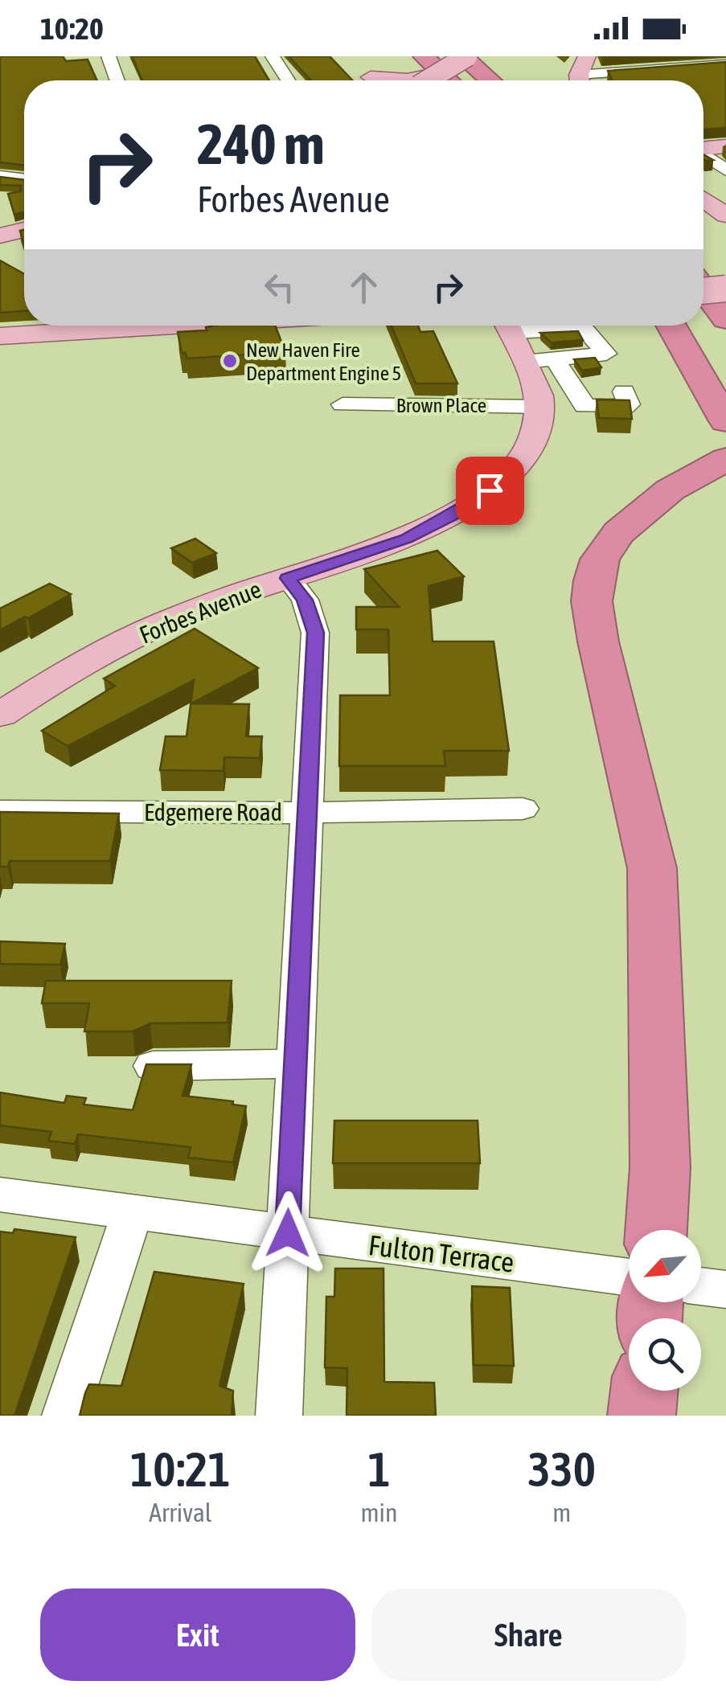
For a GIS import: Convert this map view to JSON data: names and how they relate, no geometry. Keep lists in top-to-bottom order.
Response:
{
  "streets": {
    "main road": ["Forbes Avenue"],
    "street": ["Brown Place", "Edgemere Road", "Fulton Terrace"]
  },
  "crossings": [
    ["Brown Place", "Forbes Avenue"]
  ],
  "places": ["New Haven Fire Department Engine 5"],
  "north": "bottom left",
  "page": {
    "status": "10:20",
    "turn": ["240 m", "Forbes Avenue"],
    "eta": [
      "10:21",
      "Arrival",
      "1",
      "min",
      "330",
      "m"
    ],
    "buttons": ["Exit", "Share"]
  }
}
